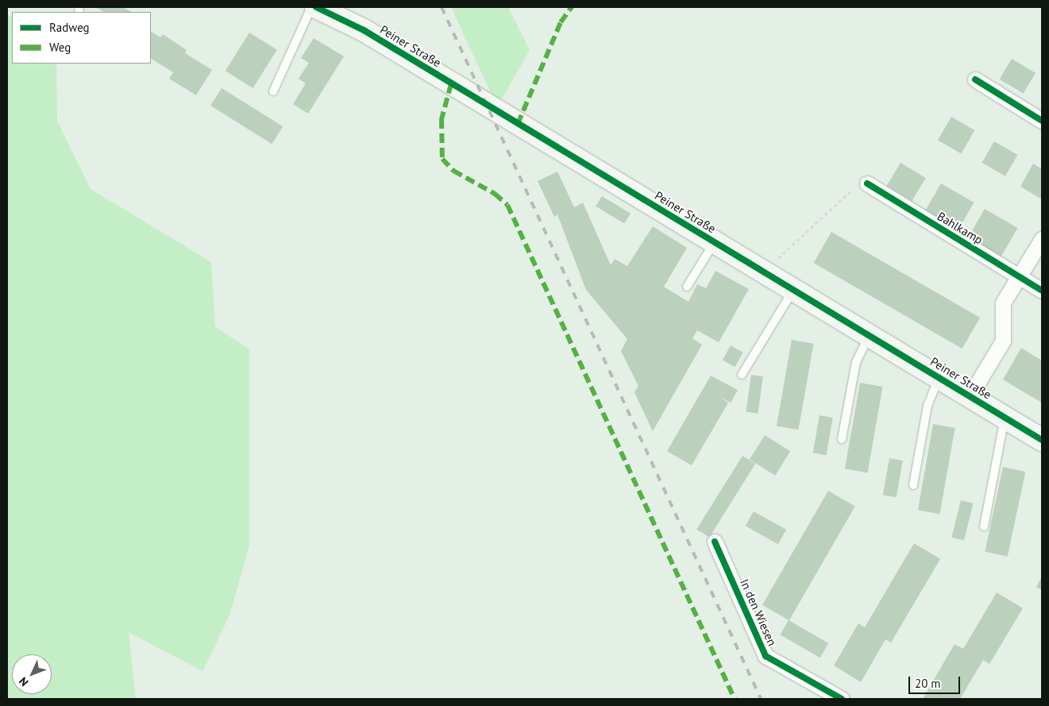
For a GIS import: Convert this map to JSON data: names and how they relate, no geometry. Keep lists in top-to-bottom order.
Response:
{
  "streets": {
    "main road": ["Peiner Straße"],
    "street": ["Bahlkamp", "In den Wiesen"]
  },
  "legend": ["Radweg", "Weg"],
  "scale_bar": "20 m",
  "north": "bottom left"
}
